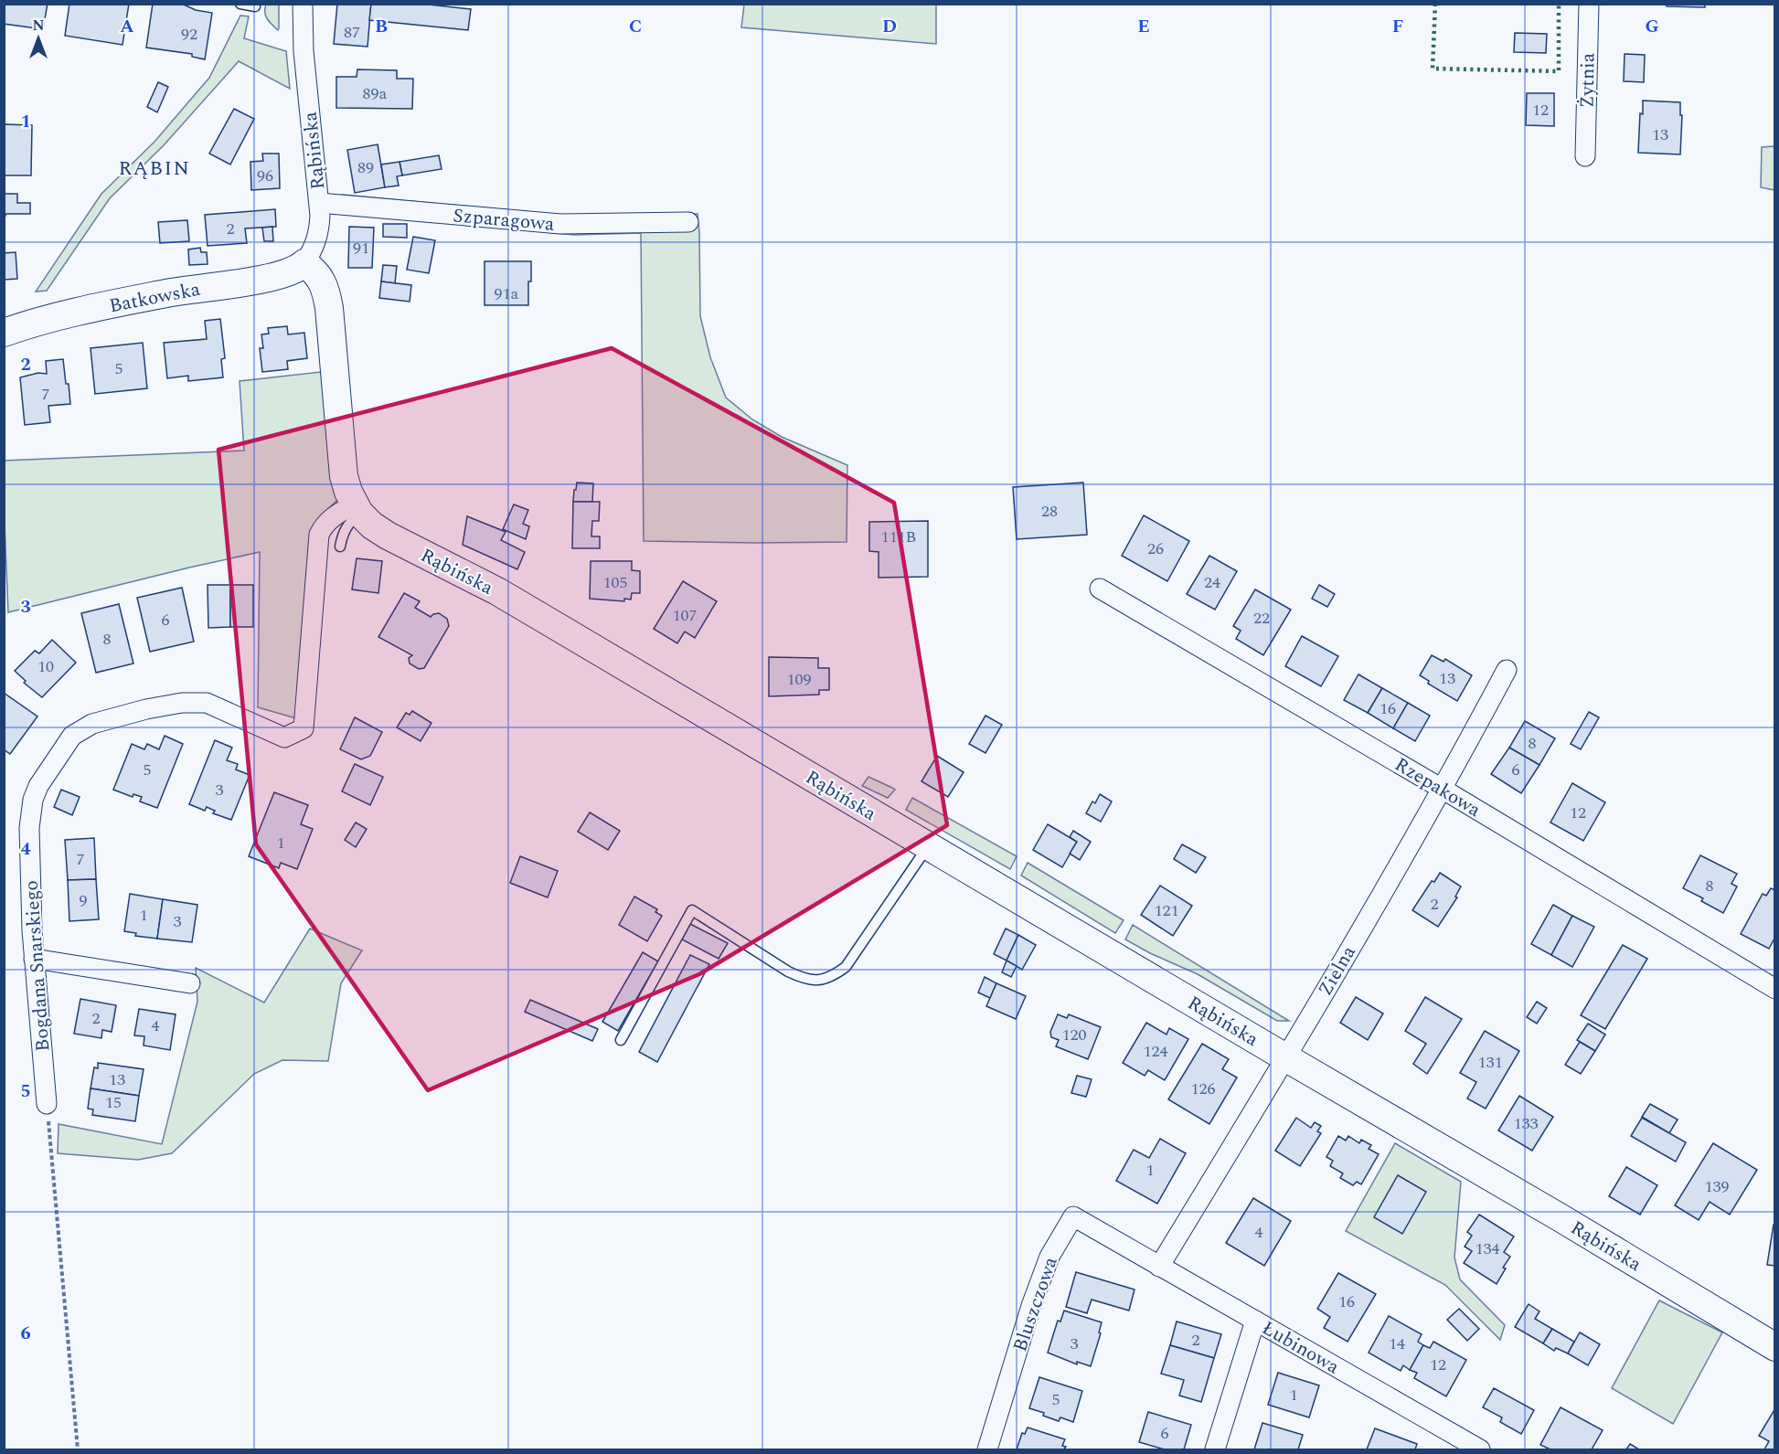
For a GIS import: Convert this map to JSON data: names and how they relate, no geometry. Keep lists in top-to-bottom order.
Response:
{
  "streets": {
    "street": [
      "Żytnia",
      "Rąbińska",
      "Szparagowa",
      "Batkowska",
      "Rzepakowa",
      "Bogdana Snarskiego",
      "Zielna",
      "Bluszczowa",
      "Łubinowa"
    ]
  },
  "crossings": [
    ["Rąbińska", "Szparagowa"],
    ["Rąbińska", "Batkowska"],
    ["Rąbińska", "Bogdana Snarskiego"],
    ["Rąbińska", "Zielna"],
    ["Rzepakowa", "Zielna"],
    ["Zielna", "Łubinowa"],
    ["Bluszczowa", "Łubinowa"]
  ],
  "districts": ["RĄBIN"],
  "house_numbers": [
    "87",
    "92",
    "89a",
    "12",
    "13",
    "89",
    "96",
    "2",
    "91",
    "91a",
    "5",
    "7",
    "28",
    "111B",
    "26",
    "105",
    "24",
    "107",
    "22",
    "6",
    "8",
    "10",
    "13",
    "109",
    "16",
    "8",
    "5",
    "6",
    "3",
    "12",
    "1",
    "7",
    "8",
    "9",
    "2",
    "121",
    "1",
    "3",
    "2",
    "4",
    "120",
    "124",
    "131",
    "13",
    "126",
    "15",
    "133",
    "1",
    "139",
    "4",
    "134",
    "16",
    "2",
    "3",
    "14",
    "12",
    "1",
    "5",
    "6"
  ],
  "north": "top",
  "grid": {
    "columns": [
      "A",
      "B",
      "C",
      "D",
      "E",
      "F",
      "G"
    ],
    "rows": [
      "1",
      "2",
      "3",
      "4",
      "5",
      "6"
    ]
  }
}
